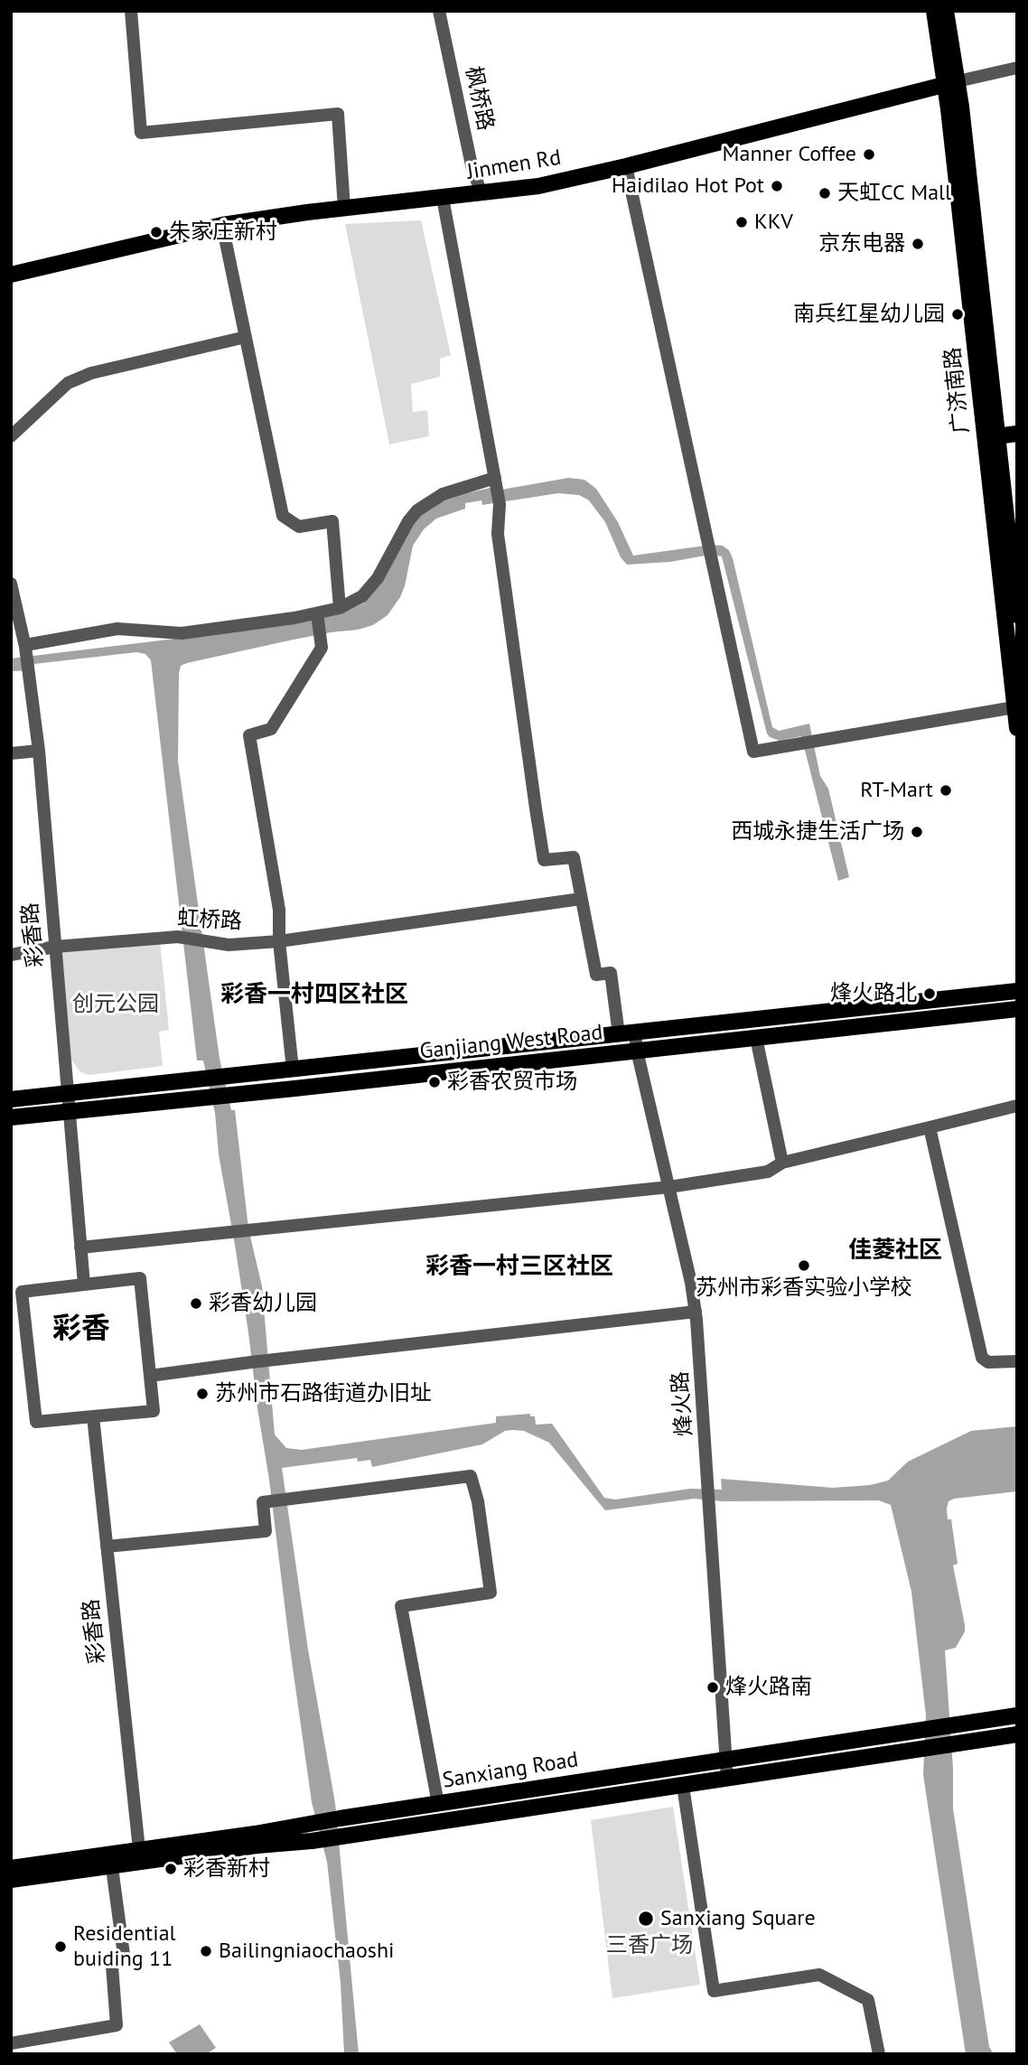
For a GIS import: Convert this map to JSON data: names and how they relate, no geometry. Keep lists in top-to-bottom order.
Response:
{
  "streets": {
    "main road": [
      "Jinmen Rd",
      "广济南路",
      "Ganjiang West Road",
      "Sanxiang Road"
    ],
    "street": [
      "枫桥路",
      "虹桥路",
      "彩香路",
      "烽火路"
    ]
  },
  "crossings": [
    ["枫桥路", "Jinmen Rd"],
    ["Jinmen Rd", "广济南路"],
    ["虹桥路", "彩香路"],
    ["彩香路", "Ganjiang West Road"],
    ["Ganjiang West Road", "烽火路"],
    ["烽火路", "Sanxiang Road"]
  ],
  "districts": [
    "彩香一村四区社区",
    "佳菱社区",
    "彩香一村三区社区",
    "彩香"
  ],
  "parks": ["创元公园", "三香广场"],
  "places": [
    "Manner Coffee",
    "Haidilao Hot Pot",
    "天虹CC Mall",
    "KKV",
    "朱家庄新村",
    "京东电器",
    "南兵红星幼儿园",
    "RT-Mart",
    "西城永捷生活广场",
    "烽火路北",
    "彩香农贸市场",
    "苏州市彩香实验小学校",
    "彩香幼儿园",
    "苏州市石路街道办旧址",
    "烽火路南",
    "彩香新村",
    "Sanxiang Square",
    "Residential buiding 11",
    "Bailingniaochaoshi"
  ]
}
